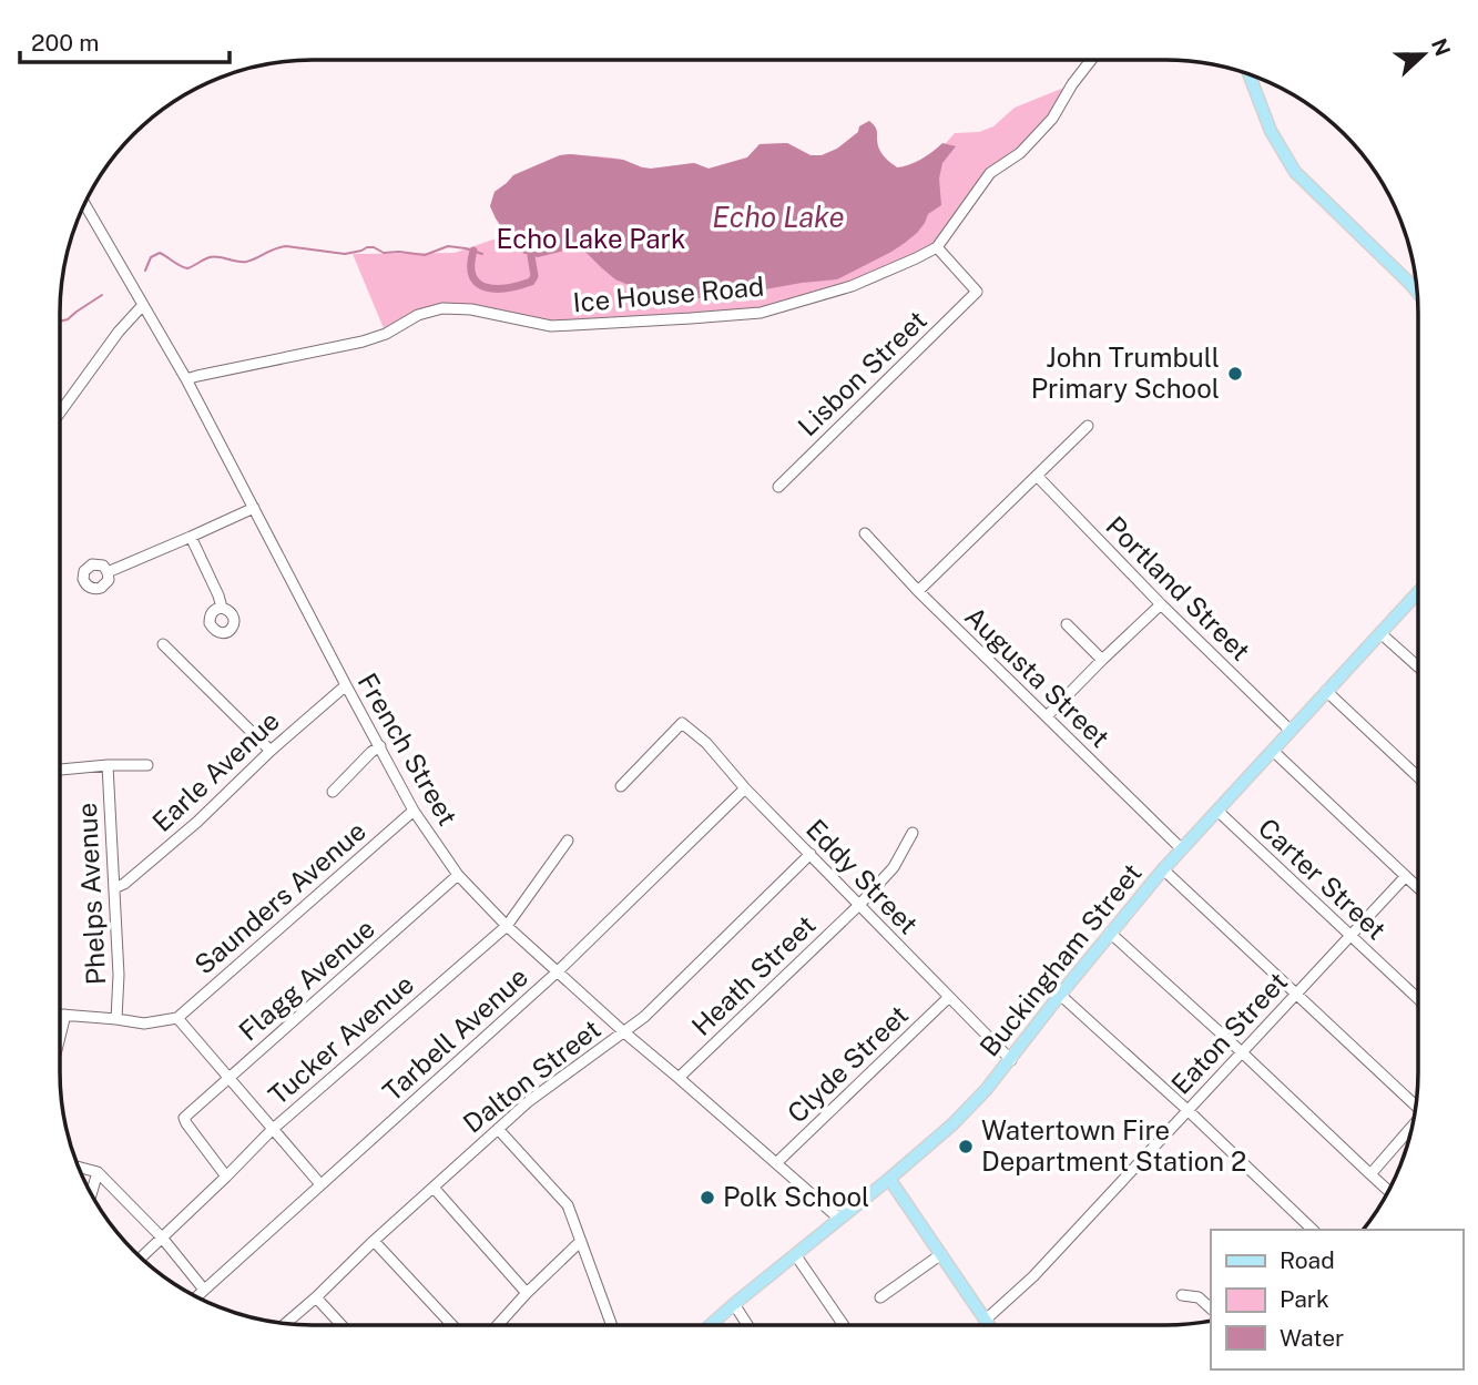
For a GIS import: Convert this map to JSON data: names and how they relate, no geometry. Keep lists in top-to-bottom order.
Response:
{
  "streets": {
    "main road": ["Buckingham Street"],
    "street": [
      "Ice House Road",
      "Lisbon Street",
      "Portland Street",
      "Augusta Street",
      "French Street",
      "Earle Avenue",
      "Eddy Street",
      "Carter Street",
      "Phelps Avenue",
      "Saunders Avenue",
      "Heath Street",
      "Flagg Avenue",
      "Eaton Street",
      "Tarbell Avenue",
      "Tucker Avenue",
      "Clyde Street",
      "Dalton Street"
    ]
  },
  "crossings": [
    ["Ice House Road", "Lisbon Street"],
    ["Ice House Road", "French Street"],
    ["Portland Street", "Buckingham Street"],
    ["Augusta Street", "Buckingham Street"],
    ["French Street", "Earle Avenue"],
    ["French Street", "Saunders Avenue"],
    ["French Street", "Buckingham Street"],
    ["French Street", "Heath Street"],
    ["French Street", "Flagg Avenue"],
    ["French Street", "Tarbell Avenue"],
    ["French Street", "Tucker Avenue"],
    ["French Street", "Clyde Street"],
    ["French Street", "Dalton Street"],
    ["Earle Avenue", "Phelps Avenue"],
    ["Eddy Street", "Buckingham Street"],
    ["Eddy Street", "Heath Street"],
    ["Eddy Street", "Tarbell Avenue"],
    ["Eddy Street", "Clyde Street"],
    ["Eddy Street", "Dalton Street"],
    ["Carter Street", "Buckingham Street"],
    ["Carter Street", "Eaton Street"],
    ["Flagg Avenue", "Tucker Avenue"]
  ],
  "water": ["Echo Lake"],
  "parks": ["Echo Lake Park"],
  "places": ["John Trumbull Primary School", "Watertown Fire Department Station 2", "Polk School"],
  "legend": ["Road", "Park", "Water"],
  "scale_bar": "200 m",
  "north": "right"
}
